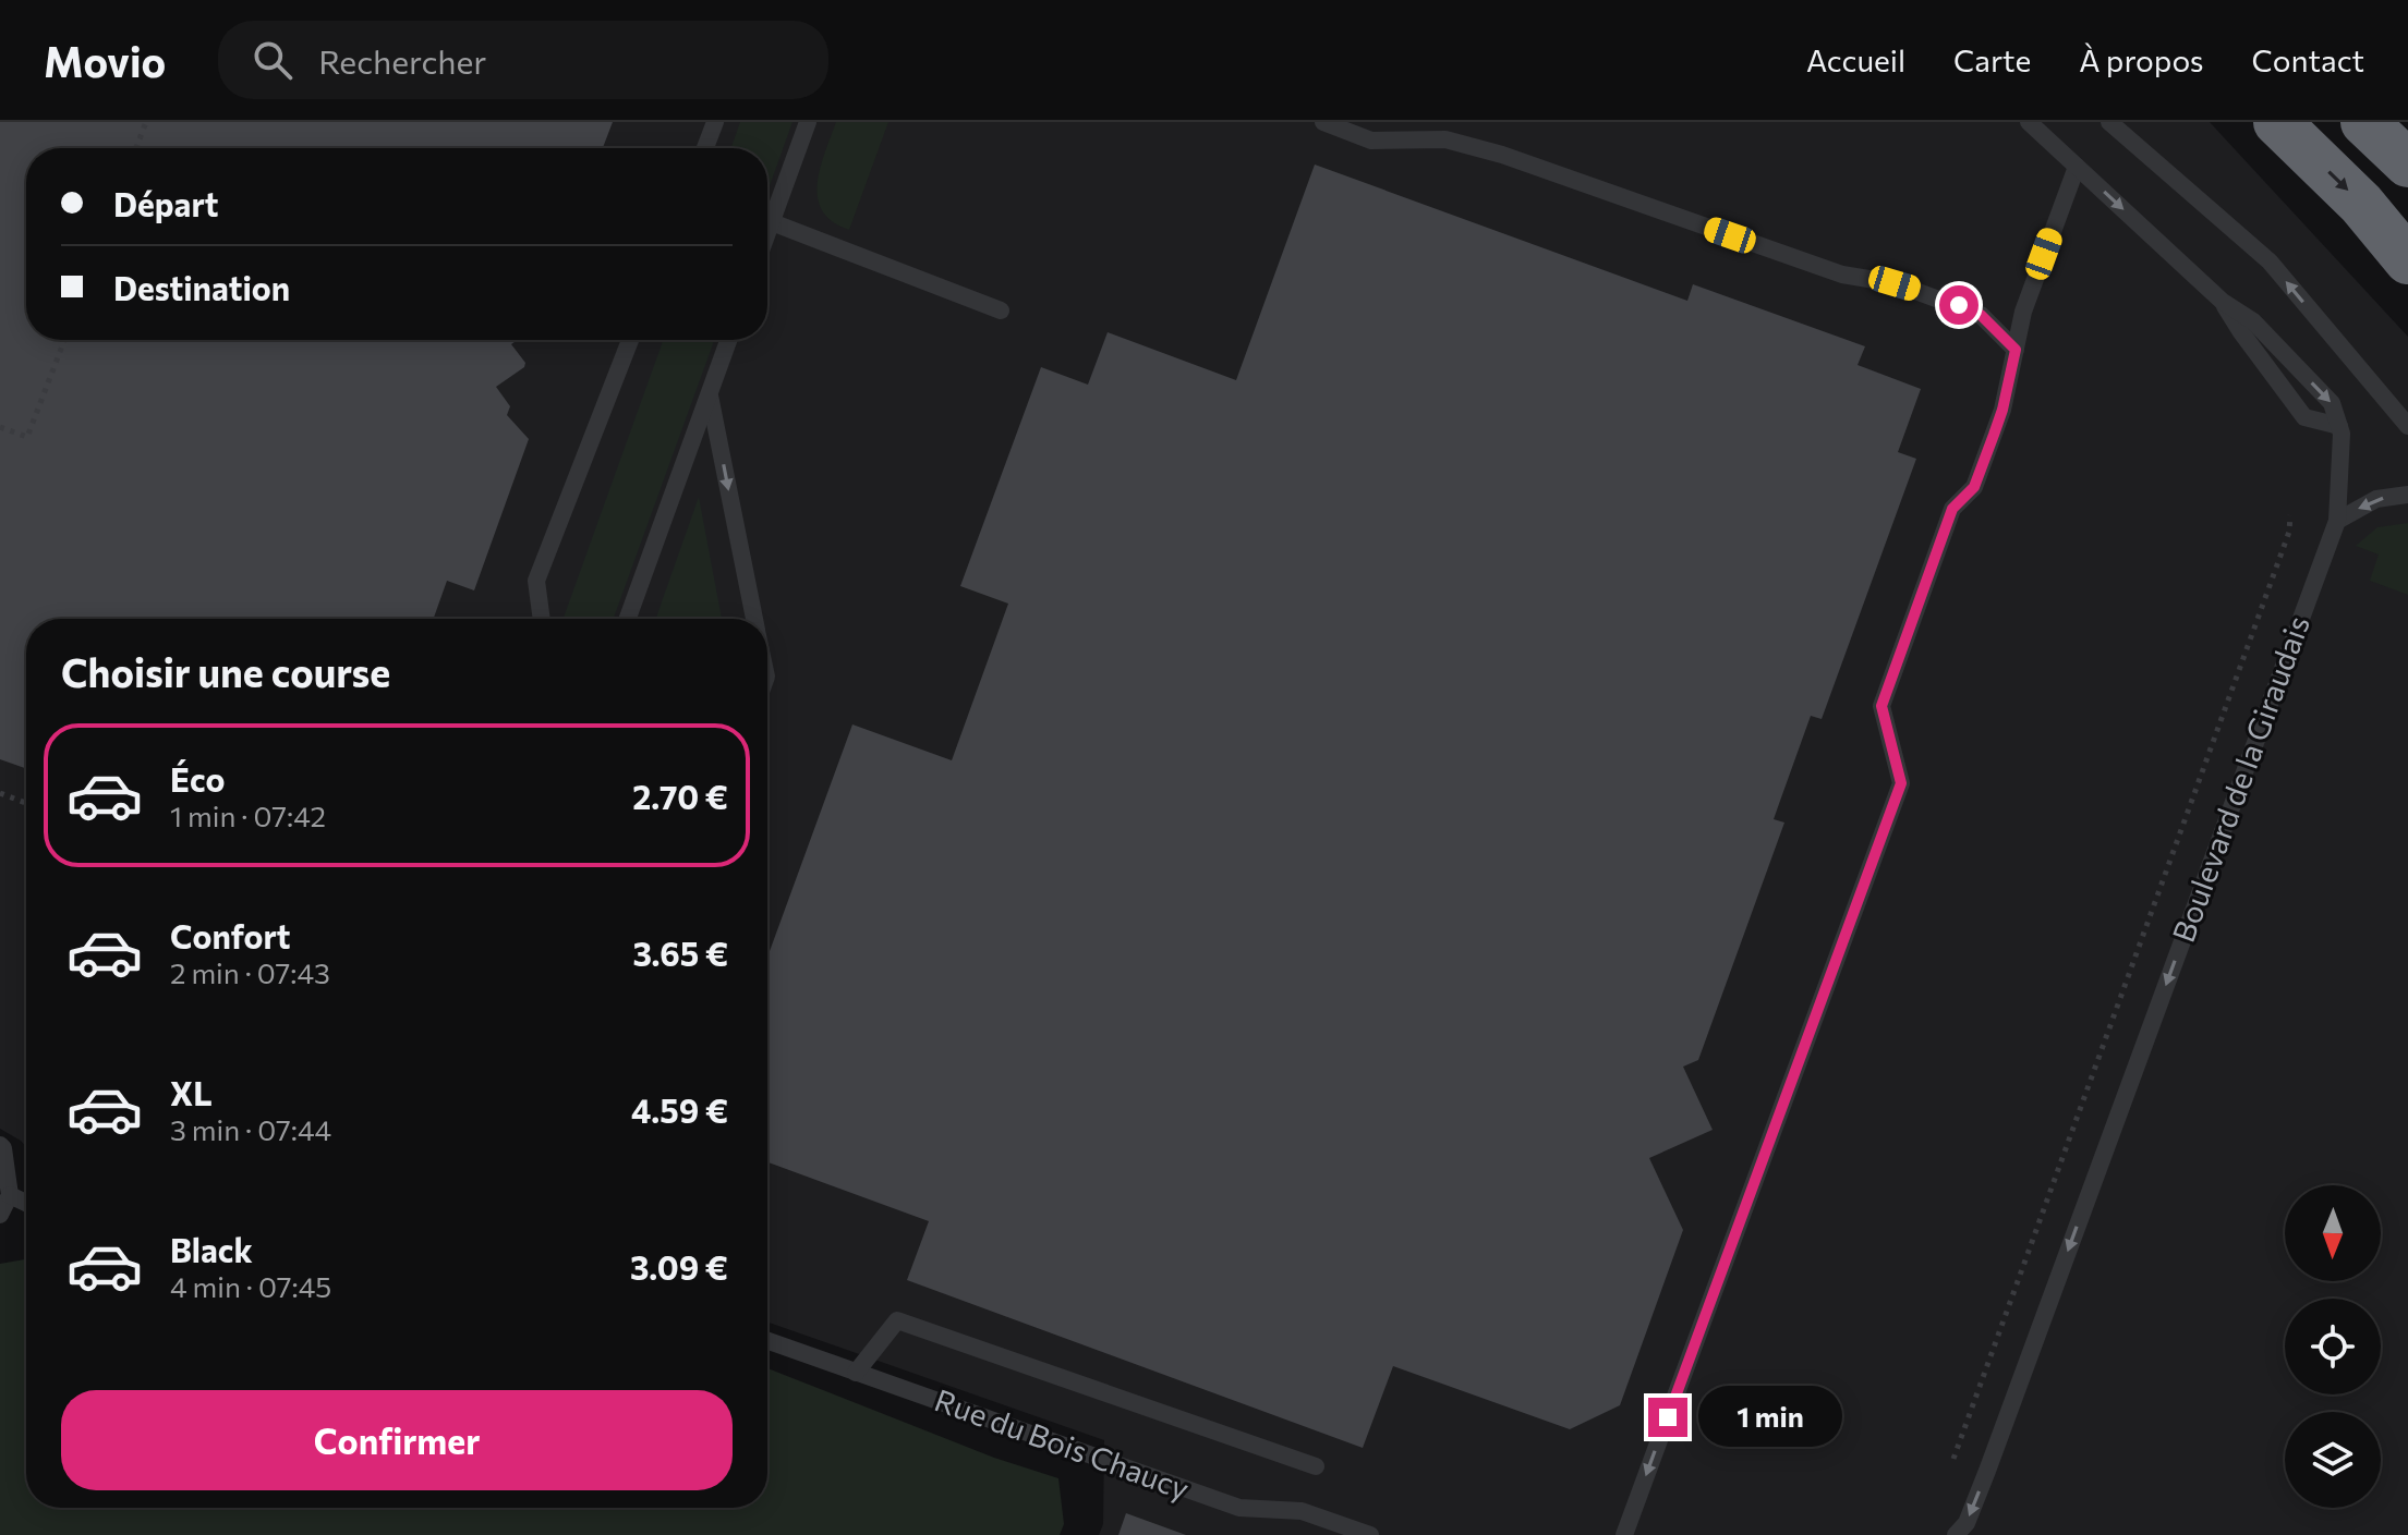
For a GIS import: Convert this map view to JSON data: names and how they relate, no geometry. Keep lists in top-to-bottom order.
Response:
{
  "streets": {
    "lane": ["Boulevard de la Giraudais", "Rue du Bois Chaucy"]
  },
  "one_way": ["Boulevard de la Giraudais"],
  "north": "bottom",
  "page": {
    "header": "Movio",
    "search": "Rechercher",
    "nav": [
      "Accueil",
      "Carte",
      "À propos",
      "Contact"
    ],
    "banner": ["Départ", "Destination"],
    "heading": "Choisir une course",
    "list": [
      {
        "name": "Éco",
        "note": "1 min · 07:42",
        "value": "2.70 €"
      },
      {
        "name": "Confort",
        "note": "2 min · 07:43",
        "value": "3.65 €"
      },
      {
        "name": "XL",
        "note": "3 min · 07:44",
        "value": "4.59 €"
      },
      {
        "name": "Black",
        "note": "4 min · 07:45",
        "value": "3.09 €"
      }
    ],
    "buttons": "Confirmer",
    "bubble": "1 min"
  }
}
